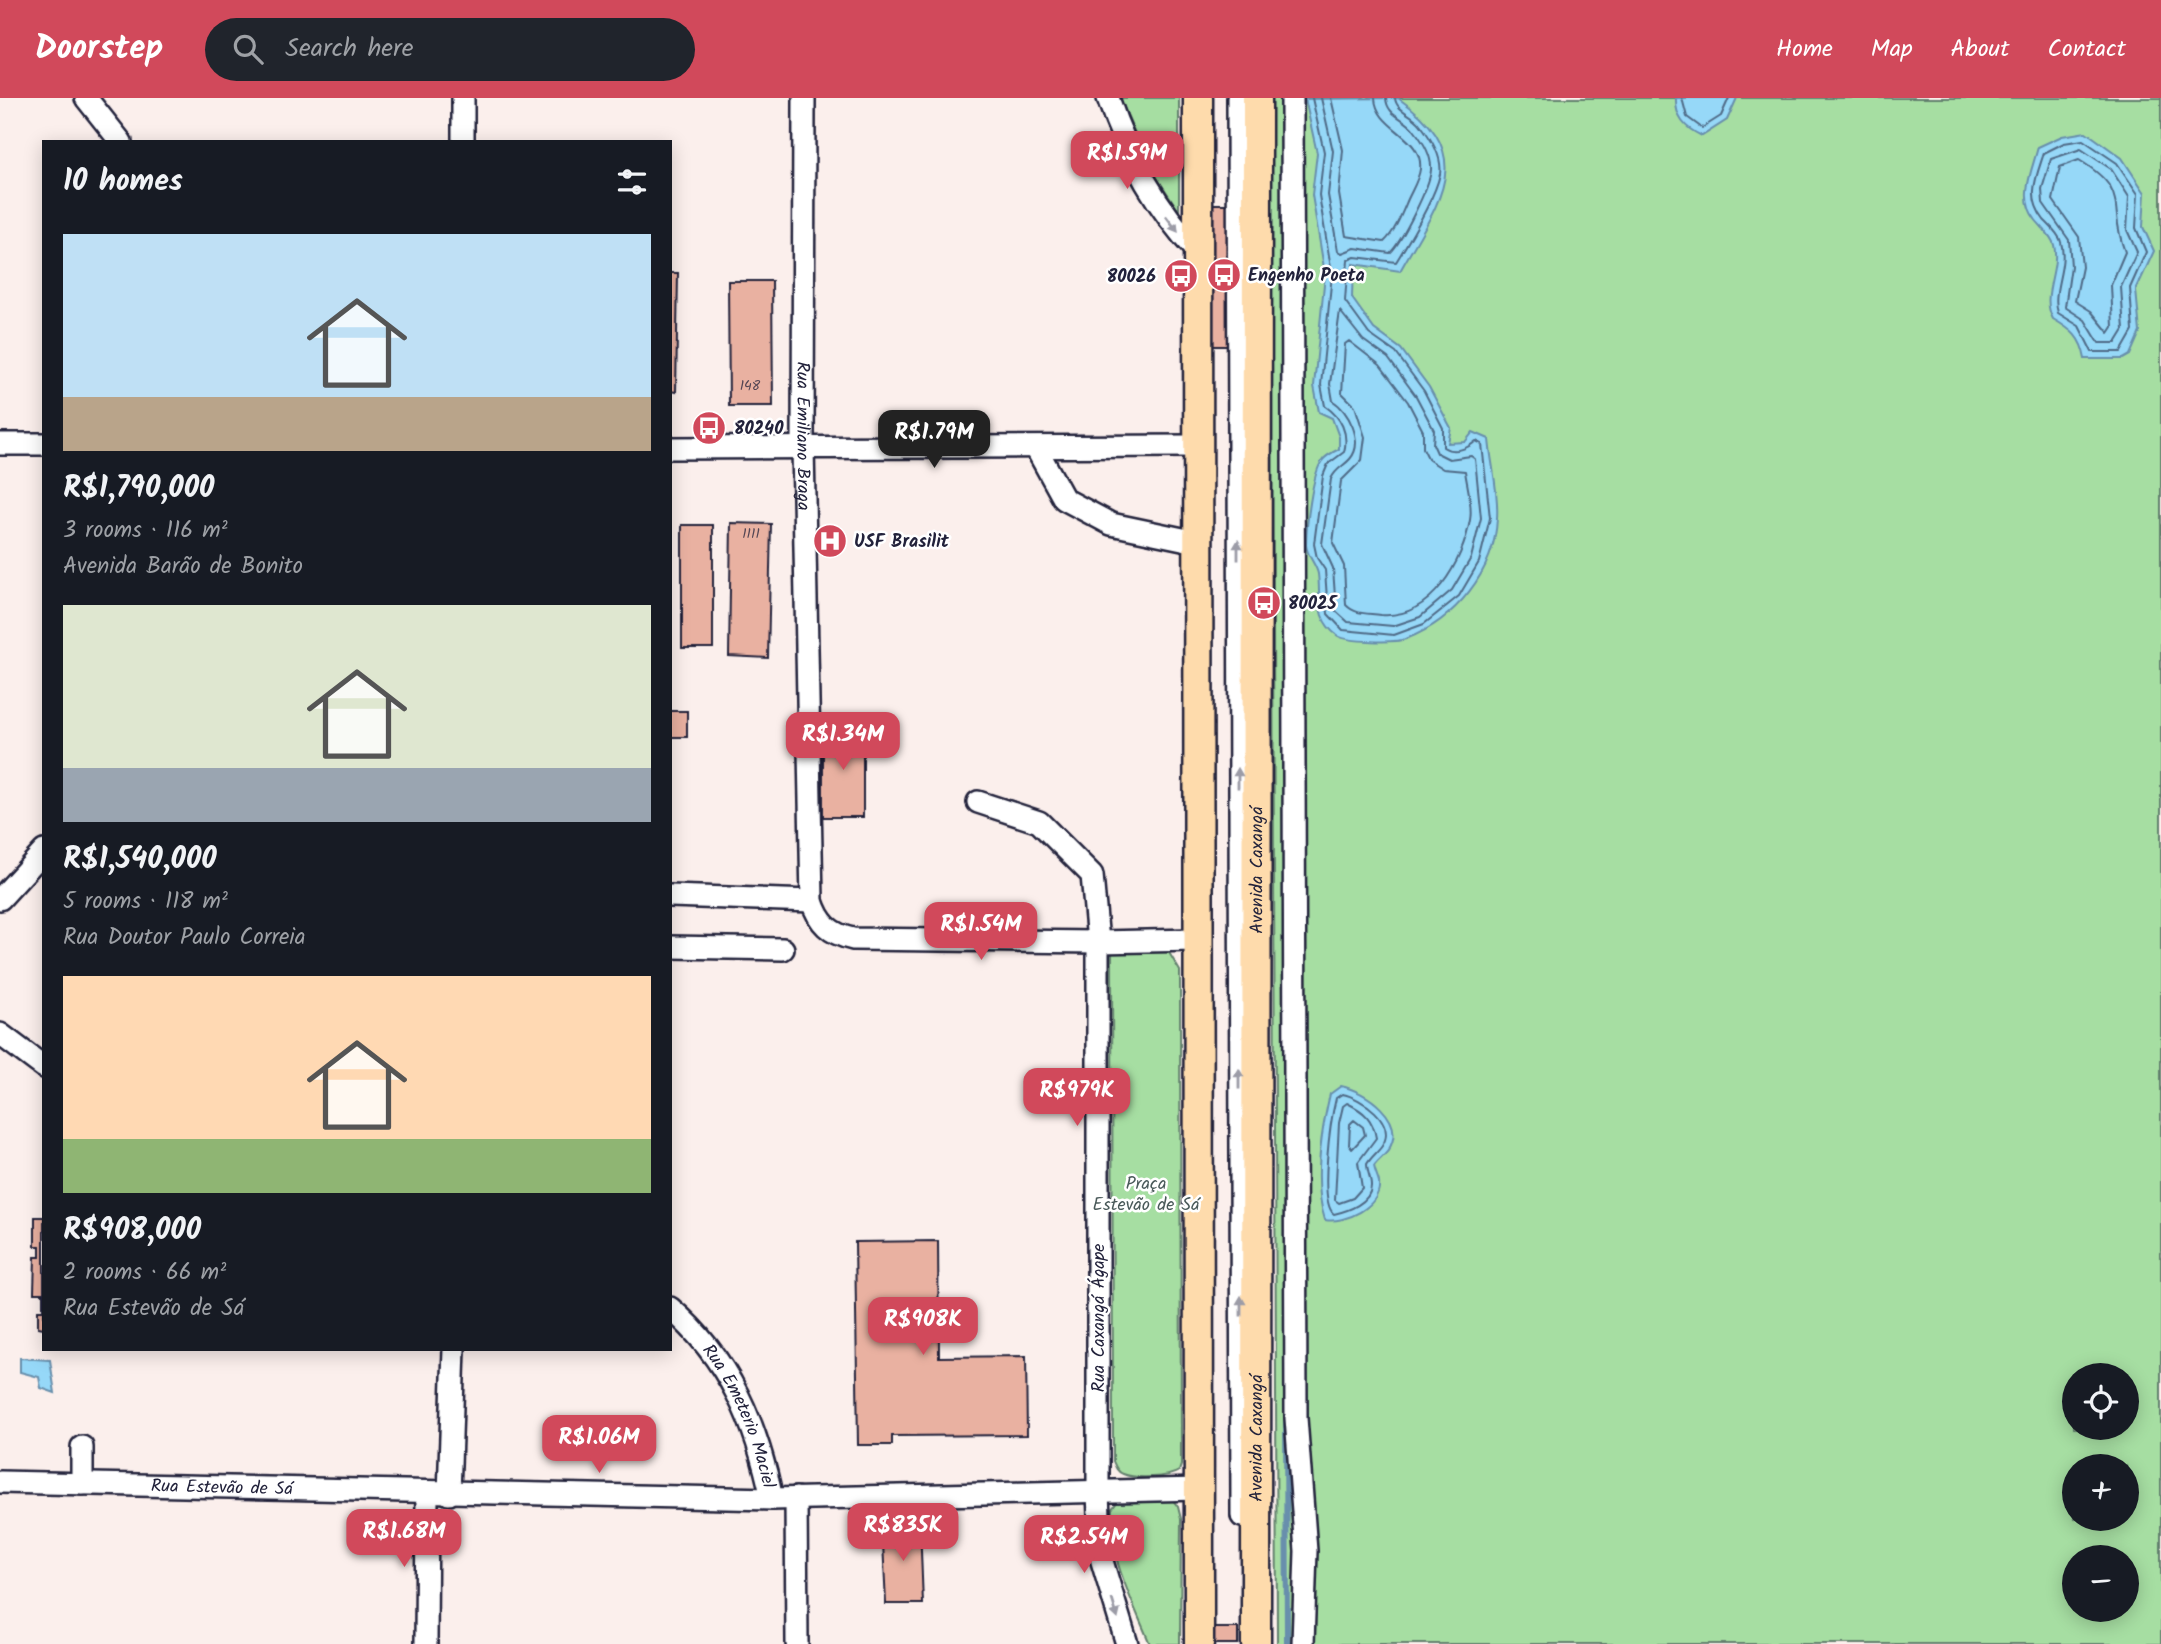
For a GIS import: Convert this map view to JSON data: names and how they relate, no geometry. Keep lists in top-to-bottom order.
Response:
{
  "streets": {
    "main road": ["Avenida Caxangá"],
    "street": [
      "Rua Emiliano Braga",
      "Rua Caxangá Ágape",
      "Rua Emeterio Maciel",
      "Rua Estevão de Sá"
    ]
  },
  "crossings": [
    ["Rua Caxangá Ágape", "Rua Estevão de Sá"],
    ["Rua Emeterio Maciel", "Rua Estevão de Sá"]
  ],
  "parks": ["Praça Estevão de Sá"],
  "places": {
    "bus stop": [
      "Engenho Poeta",
      "80026",
      "80240",
      "80025"
    ],
    "hospital": ["USF Brasilit"]
  },
  "house_numbers": ["148", "1111"],
  "page": {
    "header": "Doorstep",
    "search": "Search here",
    "nav": [
      "Home",
      "Map",
      "About",
      "Contact"
    ],
    "price": [
      "R$1.59M",
      "R$1.79M",
      "R$1.34M",
      "R$1.54M",
      "R$979K",
      "R$908K",
      "R$1.06M",
      "R$835K",
      "R$1.68M",
      "R$2.54M"
    ],
    "heading": "10 homes",
    "list": [
      {
        "name": "R$1,790,000",
        "note": "3 rooms · 116 m² · Avenida Barão de Bonito"
      },
      {
        "name": "R$1,540,000",
        "note": "5 rooms · 118 m² · Rua Doutor Paulo Correia"
      },
      {
        "name": "R$908,000",
        "note": "2 rooms · 66 m² · Rua Estevão de Sá"
      }
    ],
    "map_buttons": ["+", "−"]
  }
}
